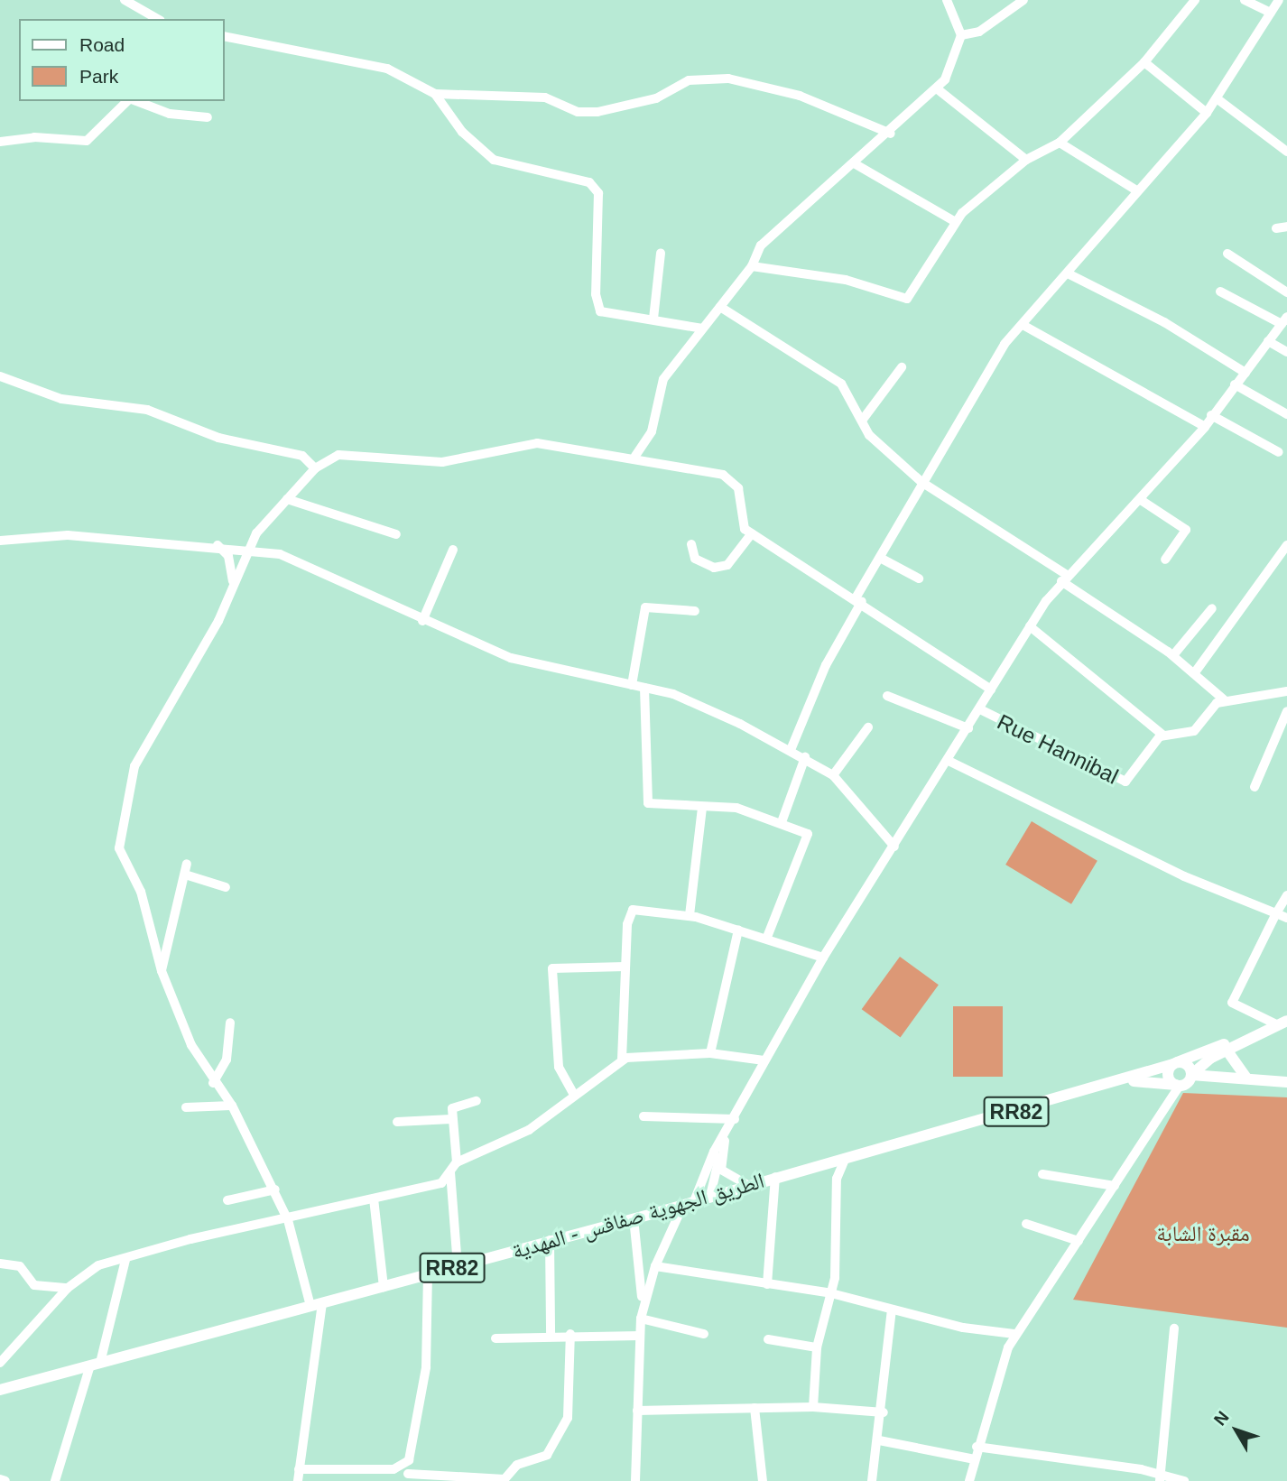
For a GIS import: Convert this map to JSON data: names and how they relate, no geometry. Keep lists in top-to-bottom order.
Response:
{
  "streets": {
    "main road": ["RR82", "الطريق الجهوية صفاقس - المهدية"],
    "street": ["Rue Hannibal"]
  },
  "parks": ["مقبرة الشابة"],
  "legend": ["Road", "Park"],
  "north": "top left"
}
